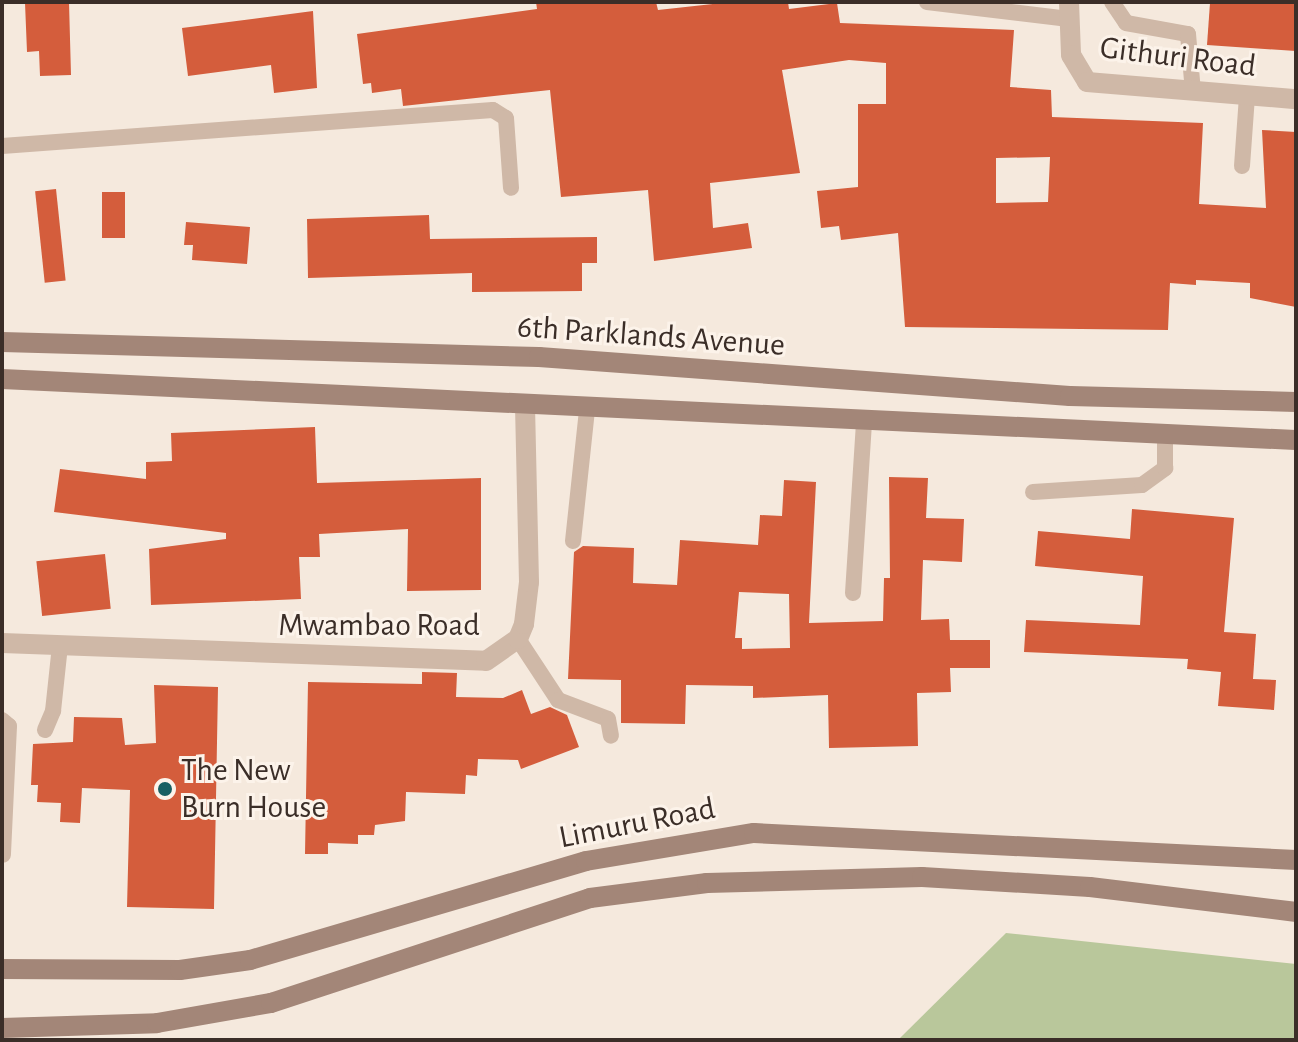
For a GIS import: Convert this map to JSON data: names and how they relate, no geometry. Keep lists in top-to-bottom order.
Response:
{
  "streets": {
    "main road": ["6th Parklands Avenue", "Limuru Road"],
    "street": ["Githuri Road", "Mwambao Road"]
  },
  "places": ["The New Burn House"]
}
